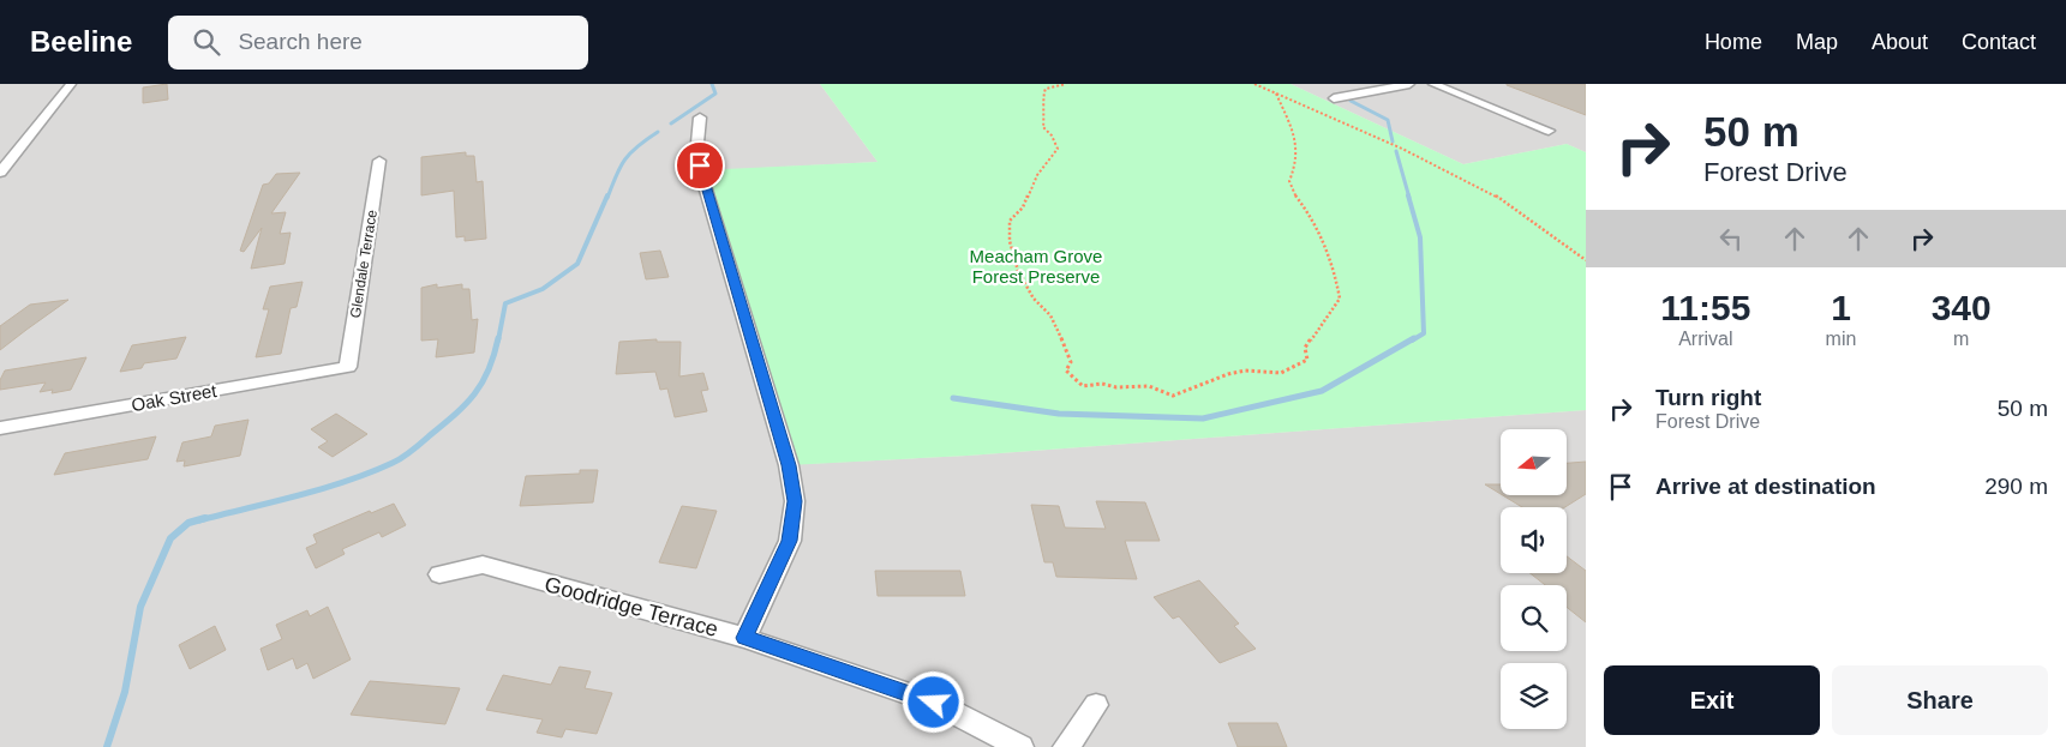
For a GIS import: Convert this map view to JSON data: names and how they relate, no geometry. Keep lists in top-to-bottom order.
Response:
{
  "streets": {
    "street": ["Glendale Terrace", "Oak Street", "Goodridge Terrace"]
  },
  "crossings": [
    ["Glendale Terrace", "Oak Street"]
  ],
  "parks": ["Meacham Grove Forest Preserve"],
  "north": "left",
  "page": {
    "header": "Beeline",
    "search": "Search here",
    "nav": [
      "Home",
      "Map",
      "About",
      "Contact"
    ],
    "turn": ["50 m", "Forest Drive"],
    "eta": [
      "11:55",
      "Arrival",
      "1",
      "min",
      "340",
      "m"
    ],
    "list": [
      {
        "name": "Turn right",
        "note": "Forest Drive",
        "value": "50 m"
      },
      {
        "name": "Arrive at destination",
        "value": "290 m"
      }
    ],
    "buttons": ["Exit", "Share"]
  }
}
